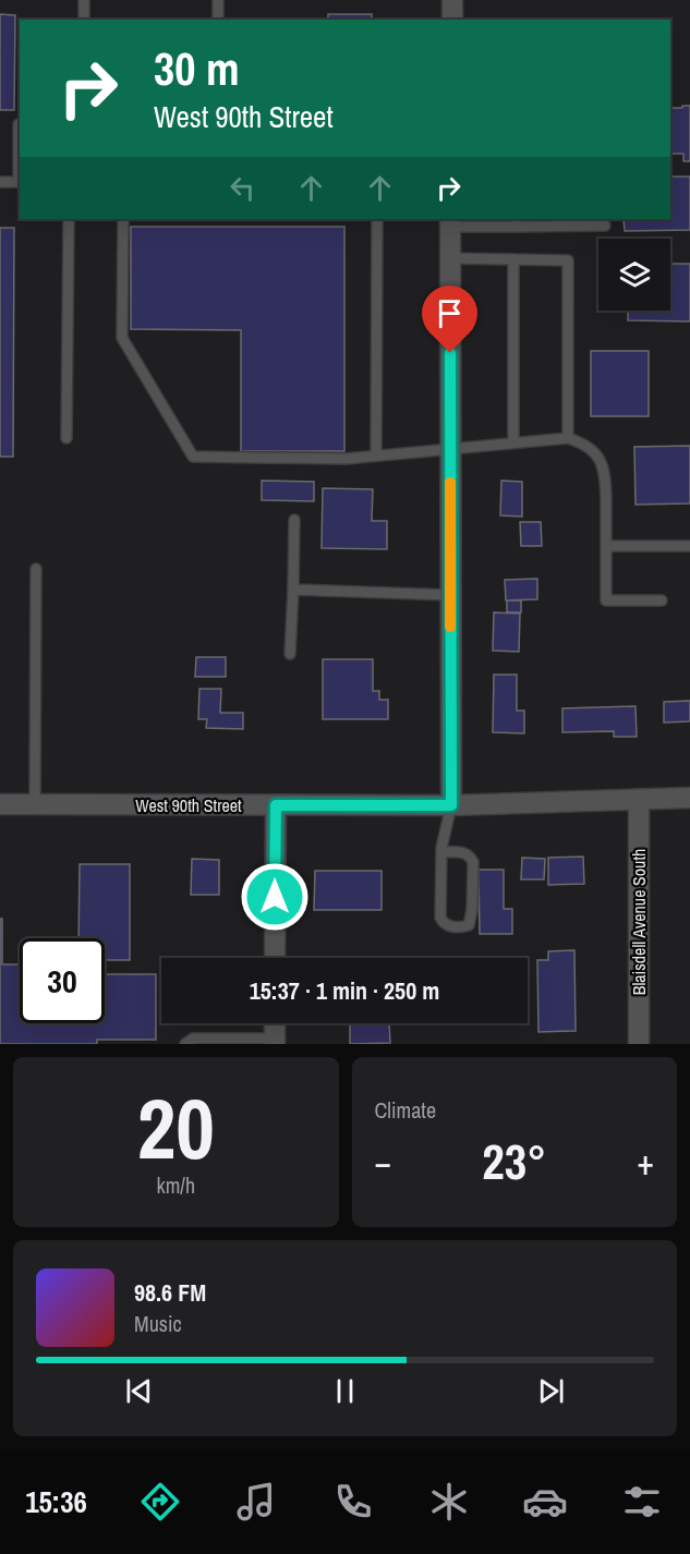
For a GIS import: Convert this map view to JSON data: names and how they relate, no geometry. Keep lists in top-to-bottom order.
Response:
{
  "streets": {
    "street": ["West 90th Street", "Blaisdell Avenue South"]
  },
  "crossings": [
    ["West 90th Street", "Blaisdell Avenue South"]
  ],
  "page": {
    "turn": ["30 m", "West 90th Street"],
    "limit": "30",
    "trip": "15:37 · 1 min · 250 m",
    "tile": [
      ["20", "km/h"],
      "Climate"
    ],
    "heat": ["−", "23°", "+"],
    "song": ["98.6 FM", "Music"],
    "tabs": "15:36"
  }
}
